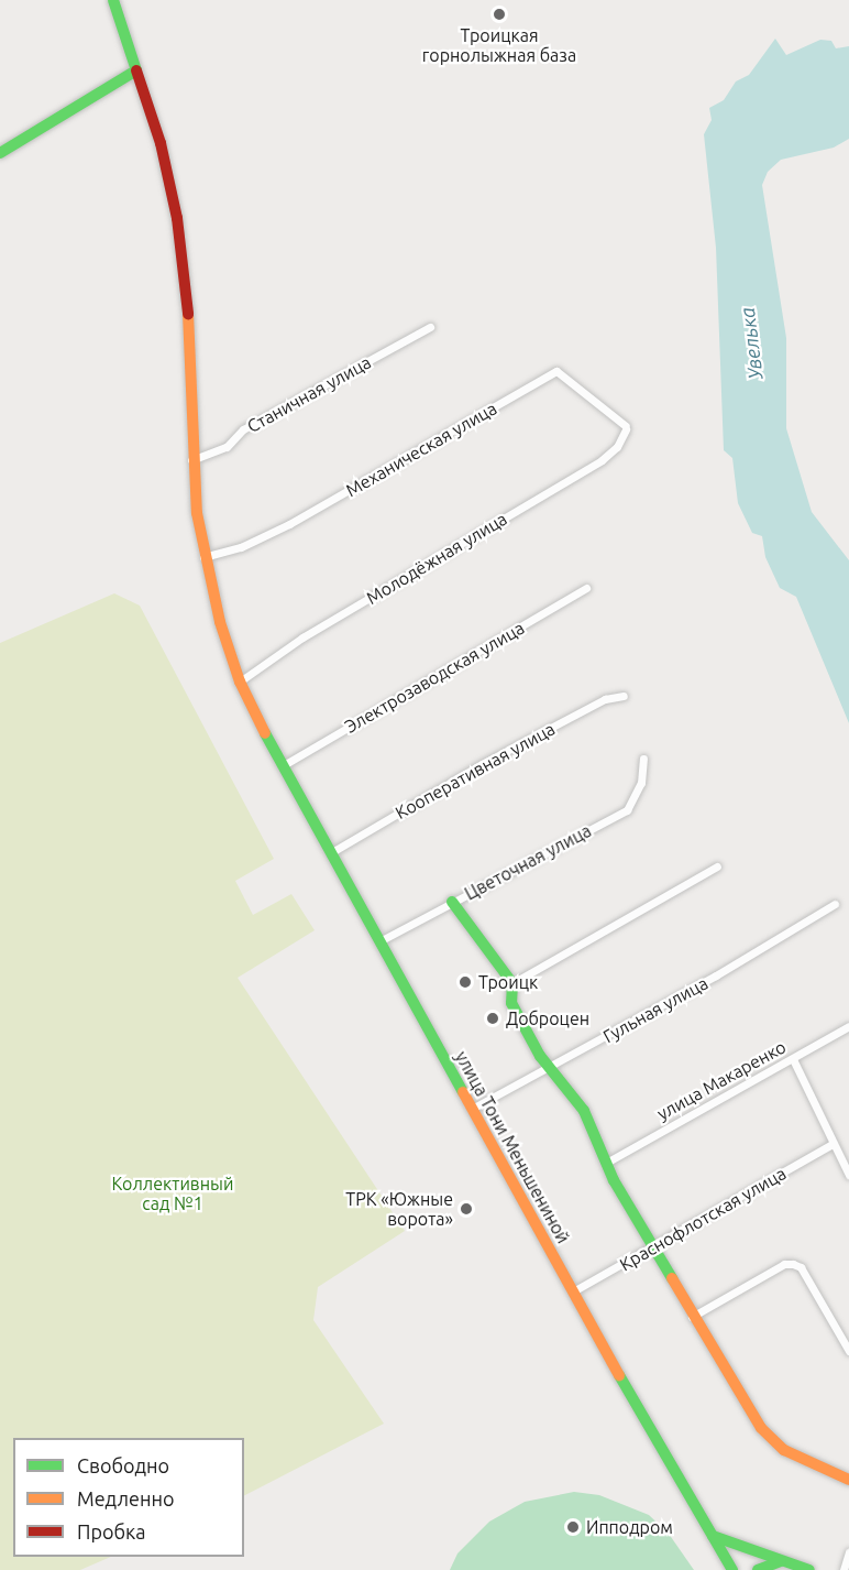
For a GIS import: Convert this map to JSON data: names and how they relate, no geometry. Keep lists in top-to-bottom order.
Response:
{
  "streets": {
    "main road": ["улица Тони Меньшениной"],
    "street": [
      "Станичная улица",
      "Механическая улица",
      "Молодёжная улица",
      "Электрозаводская улица",
      "Кооперативная улица",
      "Цветочная улица",
      "Гульная улица",
      "улица Макаренко",
      "Краснофлотская улица"
    ]
  },
  "crossings": [
    ["Станичная улица", "улица Тони Меньшениной"],
    ["Механическая улица", "Молодёжная улица"],
    ["Механическая улица", "улица Тони Меньшениной"],
    ["Молодёжная улица", "улица Тони Меньшениной"],
    ["Электрозаводская улица", "улица Тони Меньшениной"],
    ["Кооперативная улица", "улица Тони Меньшениной"],
    ["Цветочная улица", "улица Тони Меньшениной"],
    ["Гульная улица", "улица Тони Меньшениной"],
    ["улица Тони Меньшениной", "Краснофлотская улица"]
  ],
  "water": ["Увелька"],
  "parks": ["Коллективный сад №1"],
  "places": [
    "Троицкая горнолыжная база",
    "Троицк",
    "Доброцен",
    "ТРК «Южные ворота»",
    "Ипподром"
  ],
  "legend": ["Свободно", "Медленно", "Пробка"]
}
